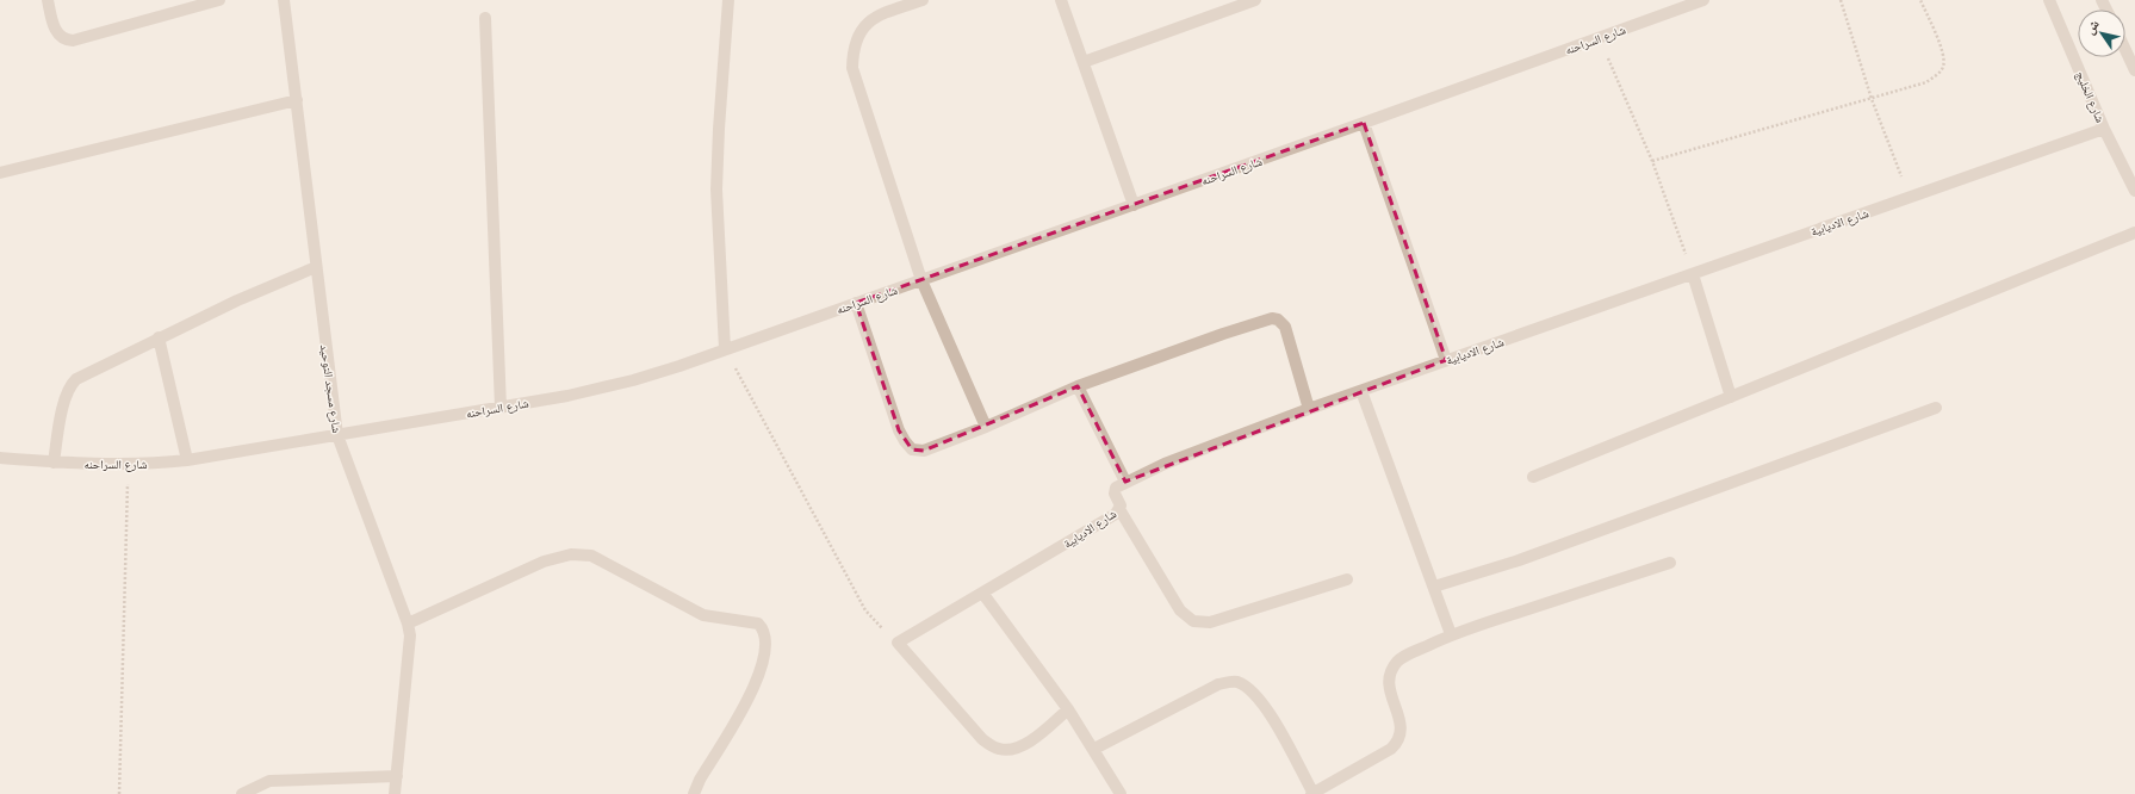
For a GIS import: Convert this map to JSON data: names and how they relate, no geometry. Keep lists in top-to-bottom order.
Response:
{
  "streets": {
    "street": [
      "شارع السراحنه",
      "شارع الخليج",
      "شارع الاديابية",
      "شارع مسجد التوحيد"
    ]
  },
  "crossings": [
    ["شارع السراحنه", "شارع مسجد التوحيد"],
    ["شارع الخليج", "شارع الاديابية"]
  ],
  "north": "top left"
}
